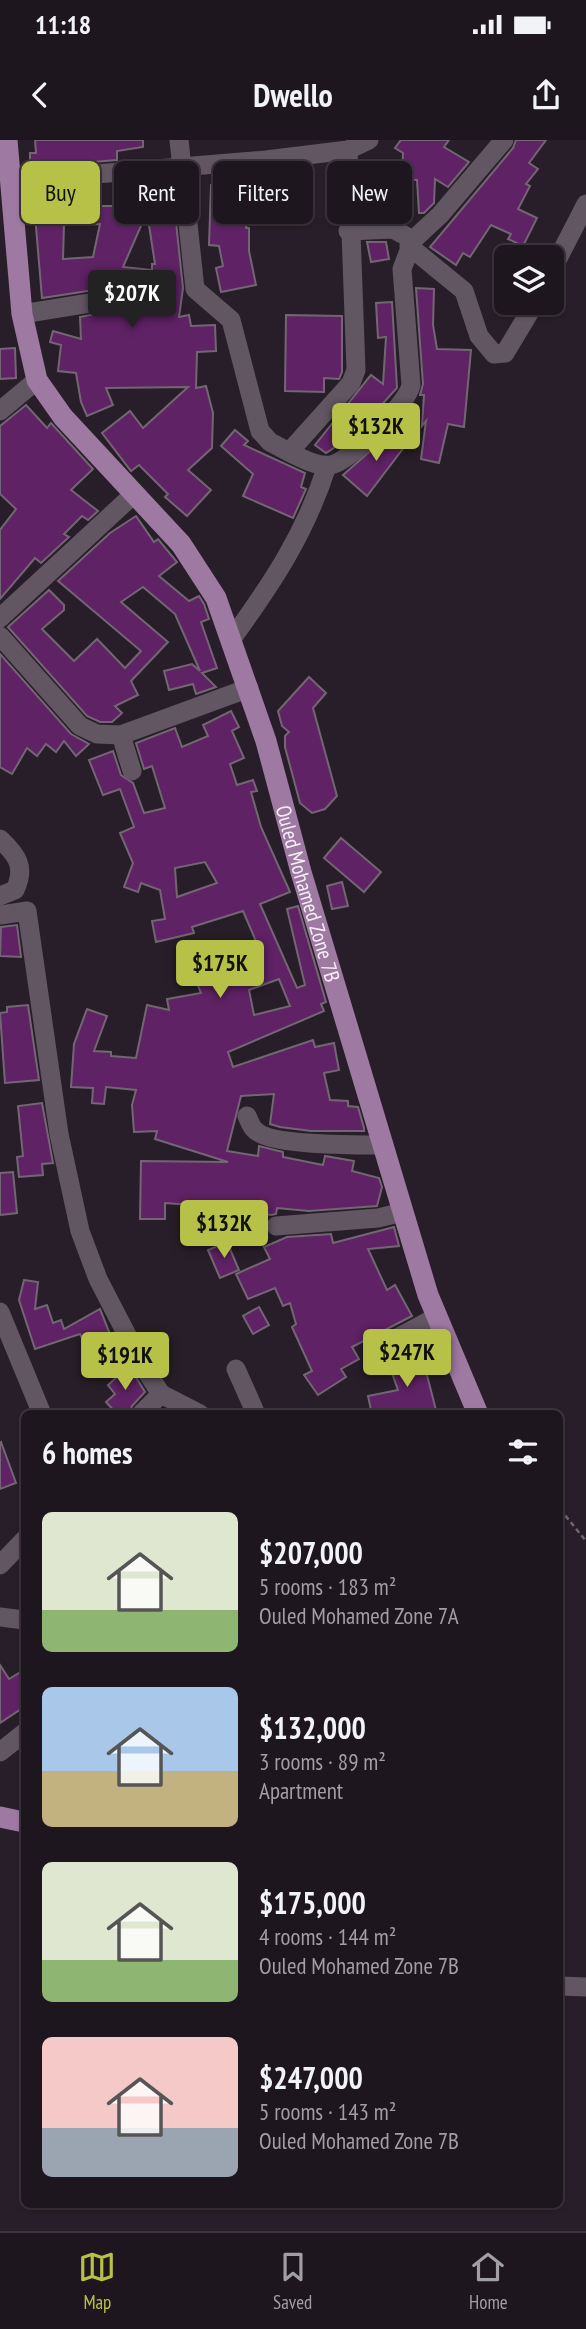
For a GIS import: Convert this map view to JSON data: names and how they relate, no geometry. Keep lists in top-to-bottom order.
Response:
{
  "streets": {
    "main road": ["Ouled Mohamed Zone 7B"]
  },
  "page": {
    "status": "11:18",
    "header": "Dwello",
    "chip": [
      "Buy",
      "Rent",
      "Filters",
      "New"
    ],
    "price": [
      "$207K",
      "$132K",
      "$175K",
      "$132K",
      "$247K",
      "$191K"
    ],
    "heading": "6 homes",
    "list": [
      {
        "name": "$207,000",
        "note": "5 rooms · 183 m² · Ouled Mohamed Zone 7A"
      },
      {
        "name": "$132,000",
        "note": "3 rooms · 89 m² · Apartment"
      },
      {
        "name": "$175,000",
        "note": "4 rooms · 144 m² · Ouled Mohamed Zone 7B"
      },
      {
        "name": "$247,000",
        "note": "5 rooms · 143 m² · Ouled Mohamed Zone 7B"
      }
    ],
    "tabs": ["Map", "Saved", "Home"]
  }
}
